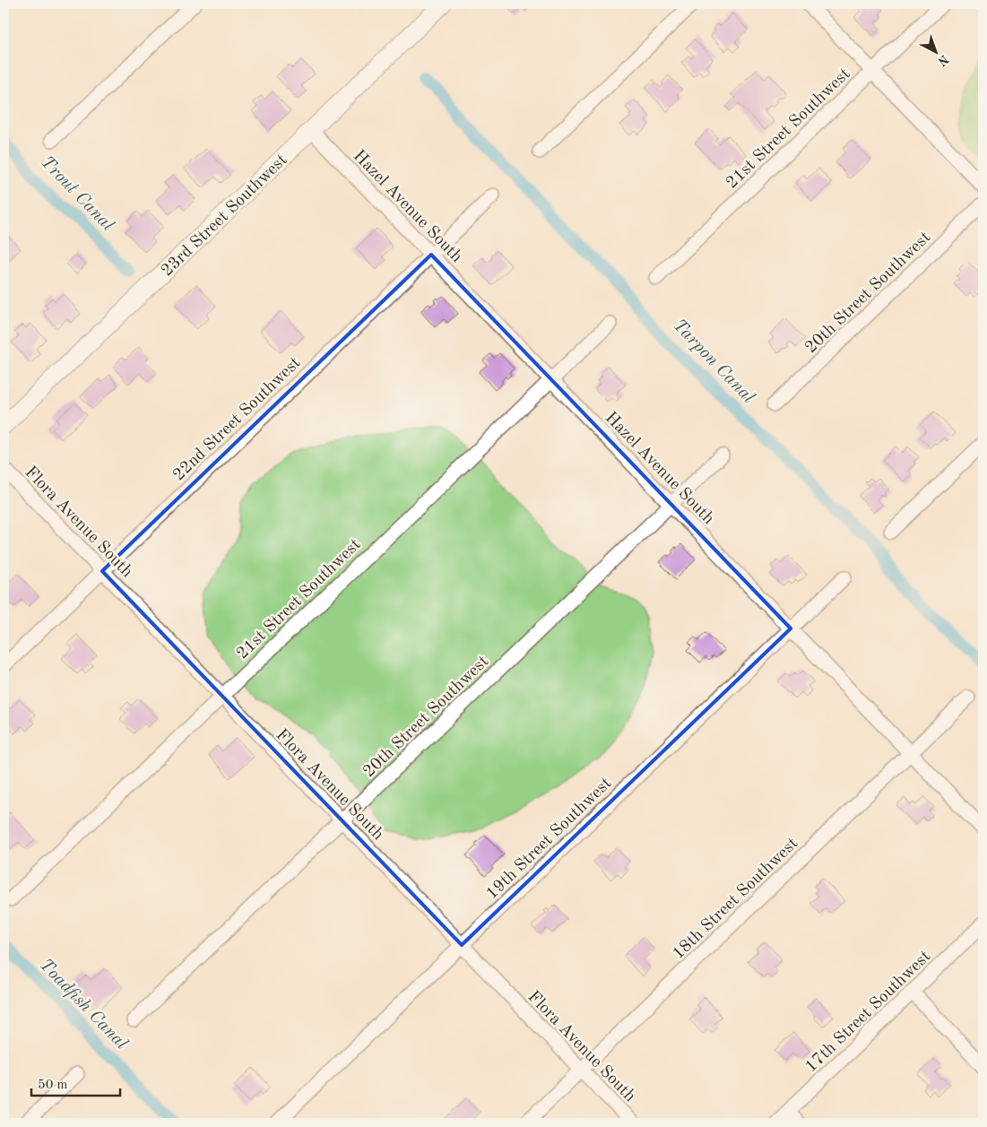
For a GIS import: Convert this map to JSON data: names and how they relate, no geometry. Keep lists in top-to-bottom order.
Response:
{
  "streets": {
    "street": [
      "21st Street Southwest",
      "Hazel Avenue South",
      "23rd Street Southwest",
      "20th Street Southwest",
      "22nd Street Southwest",
      "Flora Avenue South",
      "19th Street Southwest",
      "18th Street Southwest",
      "17th Street Southwest"
    ]
  },
  "crossings": [
    ["21st Street Southwest", "Hazel Avenue South"],
    ["21st Street Southwest", "Flora Avenue South"],
    ["Hazel Avenue South", "23rd Street Southwest"],
    ["Hazel Avenue South", "20th Street Southwest"],
    ["Hazel Avenue South", "22nd Street Southwest"],
    ["Hazel Avenue South", "19th Street Southwest"],
    ["Hazel Avenue South", "18th Street Southwest"],
    ["20th Street Southwest", "Flora Avenue South"],
    ["22nd Street Southwest", "Flora Avenue South"],
    ["Flora Avenue South", "19th Street Southwest"],
    ["Flora Avenue South", "18th Street Southwest"]
  ],
  "water": ["Trout Canal", "Tarpon Canal", "Toadfish Canal"],
  "scale_bar": "50 m",
  "north": "bottom right"
}
